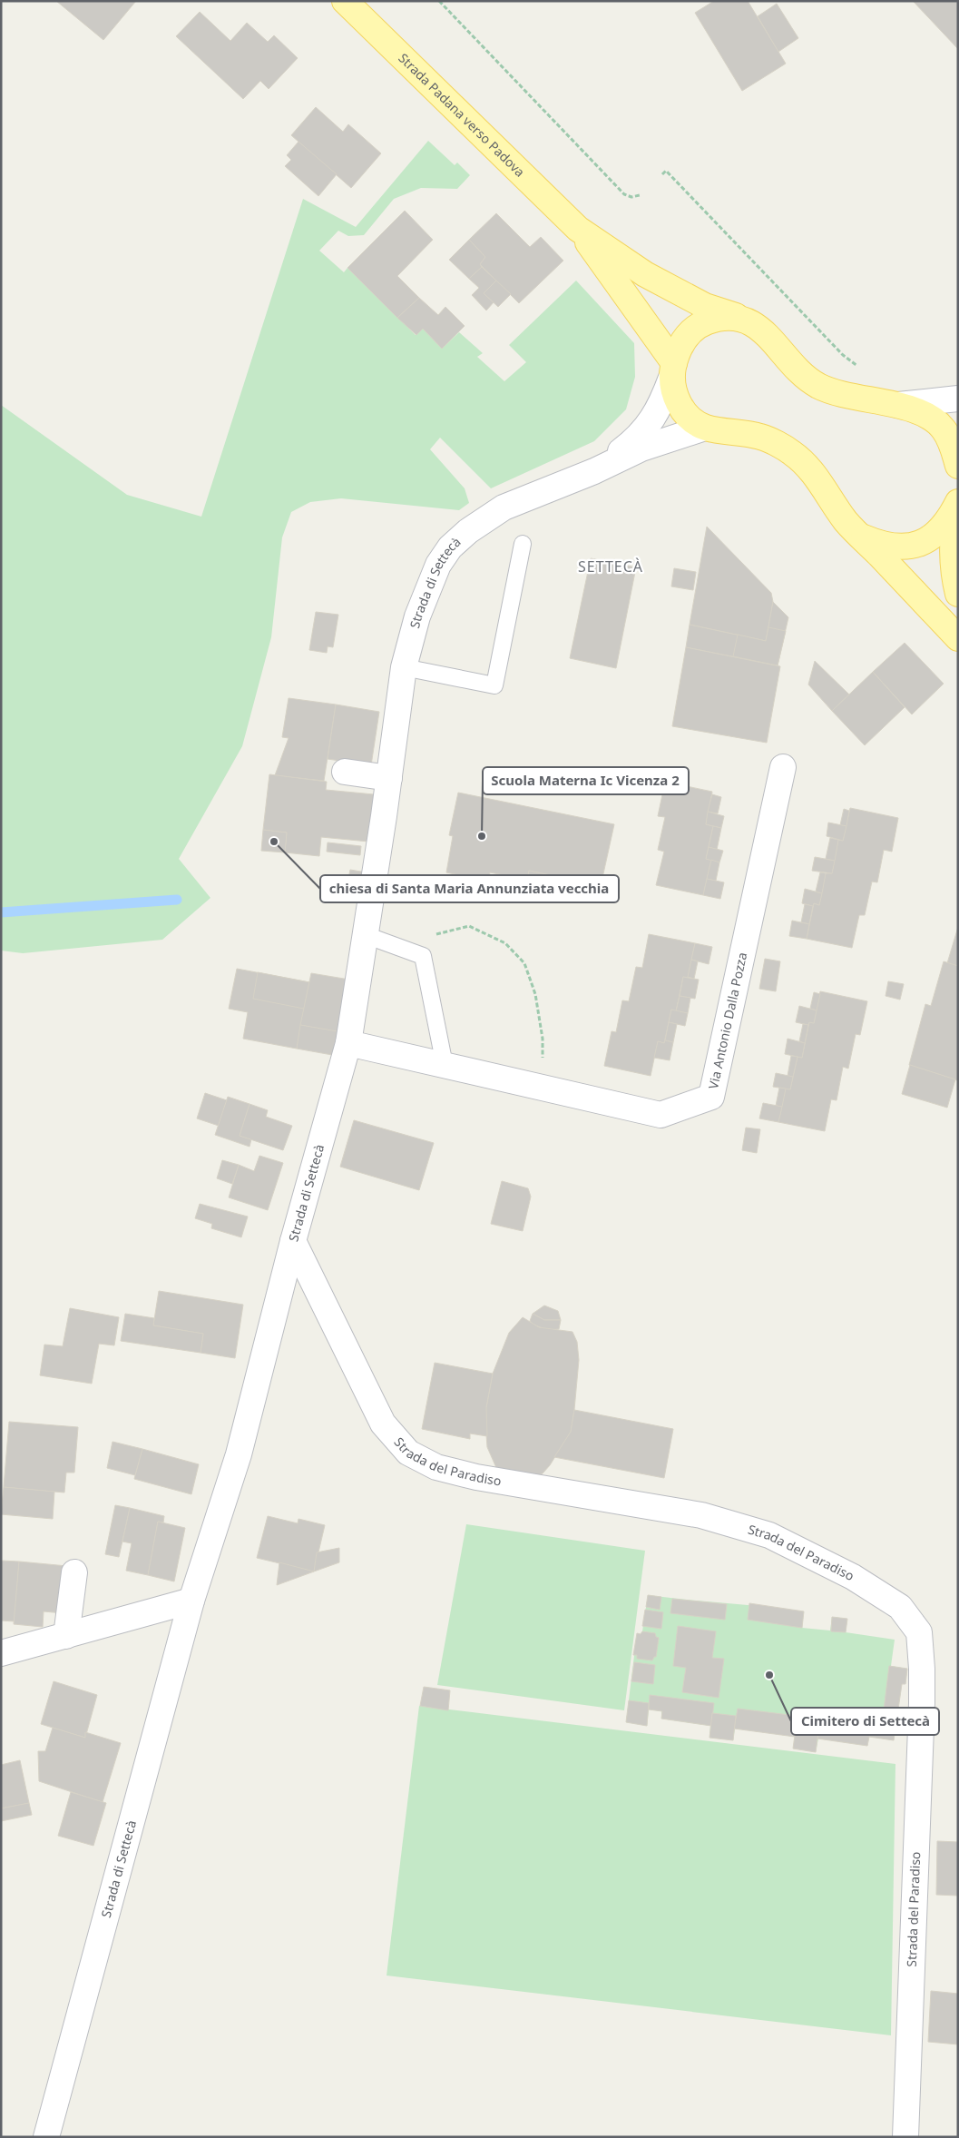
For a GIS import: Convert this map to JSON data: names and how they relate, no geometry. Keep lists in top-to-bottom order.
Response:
{
  "streets": {
    "main road": ["Strada Padana verso Padova"],
    "street": ["Strada di Settecà", "Via Antonio Dalla Pozza", "Strada del Paradiso"]
  },
  "crossings": [
    ["Strada di Settecà", "Via Antonio Dalla Pozza"],
    ["Strada di Settecà", "Strada del Paradiso"]
  ],
  "districts": ["SETTECÀ"],
  "places": ["Scuola Materna Ic Vicenza 2", "chiesa di Santa Maria Annunziata vecchia", "Cimitero di Settecà"]
}
